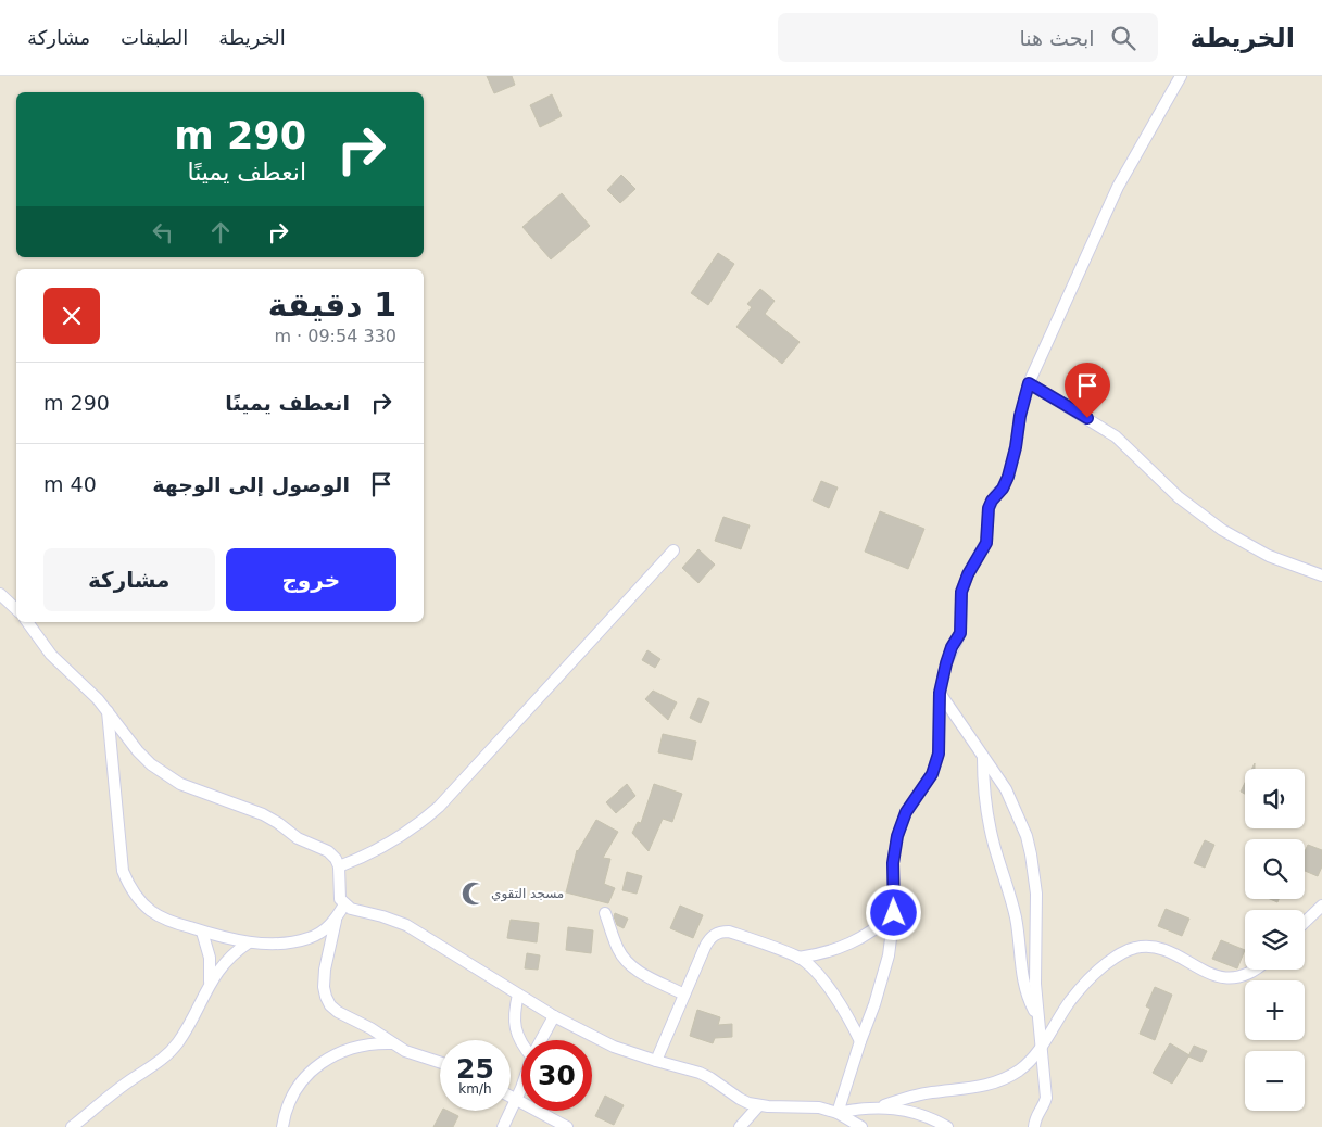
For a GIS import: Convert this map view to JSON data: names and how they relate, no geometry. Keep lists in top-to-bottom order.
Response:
{
  "places": {
    "mosque": ["مسجد التقوي"]
  },
  "page": {
    "header": "الخريطة",
    "search": "ابحث هنا",
    "nav": ["الخريطة", "الطبقات", "مشاركة"],
    "turn": ["290 m", "انعطف يمينًا"],
    "heading": ["1 دقيقة", "330 m · 09:54"],
    "list": [
      {
        "name": "انعطف يمينًا",
        "value": "290 m"
      },
      {
        "name": "الوصول إلى الوجهة",
        "value": "40 m"
      }
    ],
    "buttons": ["خروج", "مشاركة"],
    "map_buttons": ["+", "−"],
    "speed": "25 km/h",
    "limit": "30"
  }
}
